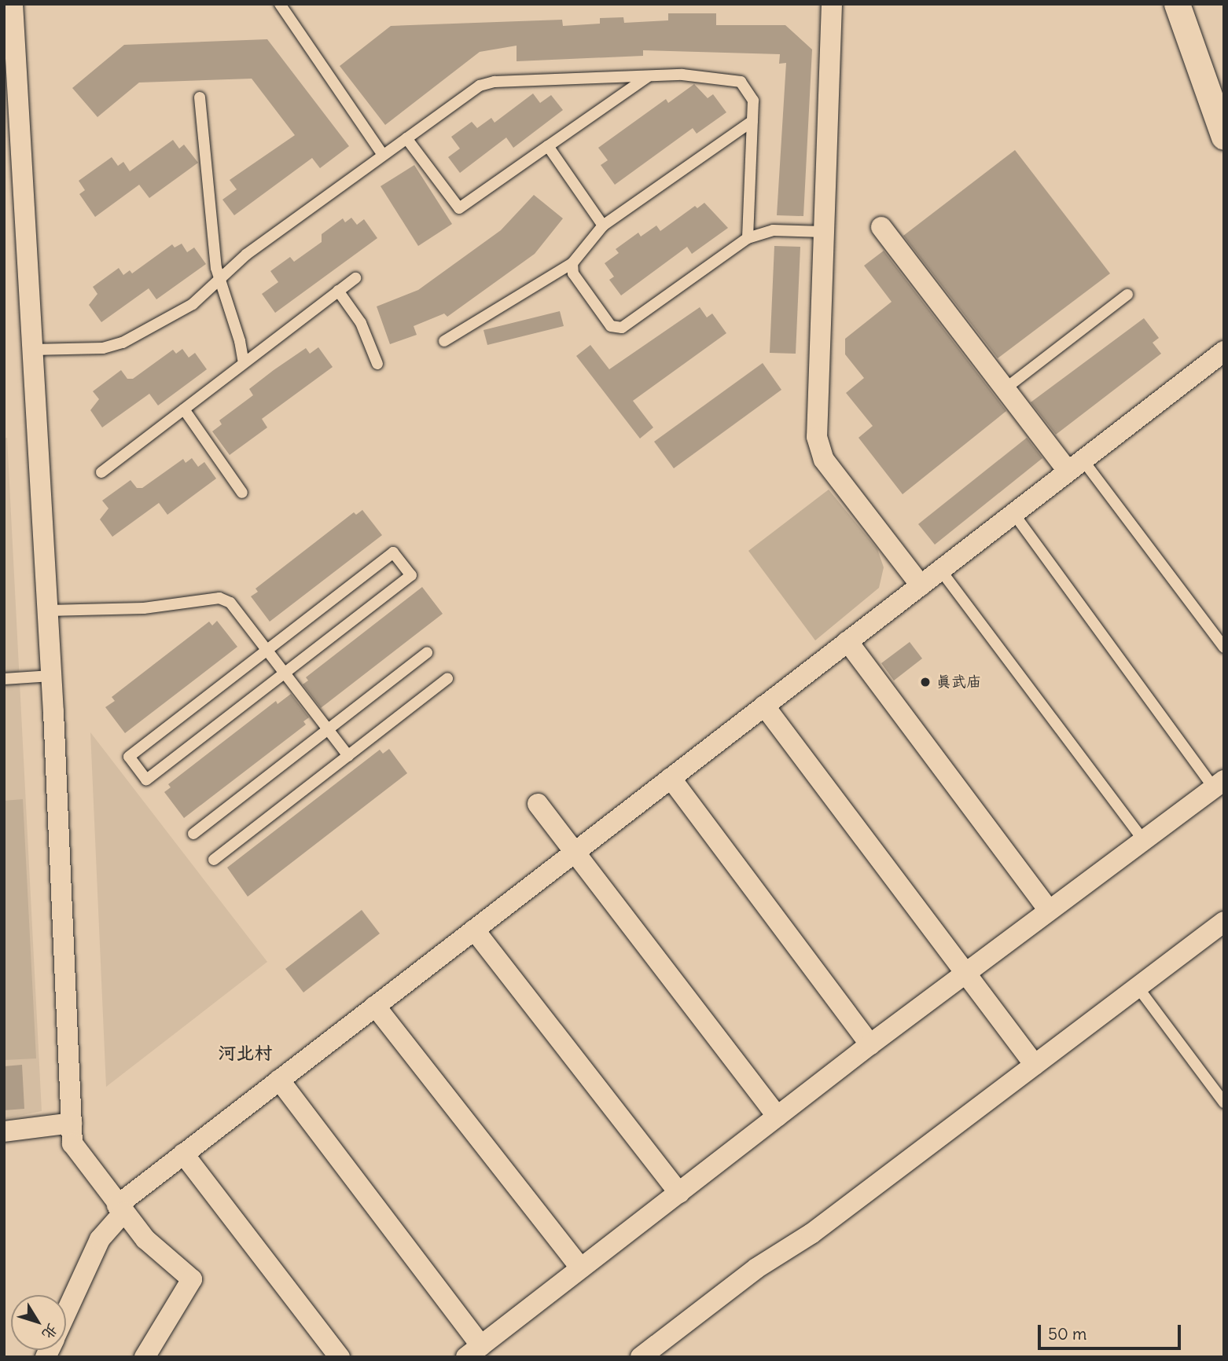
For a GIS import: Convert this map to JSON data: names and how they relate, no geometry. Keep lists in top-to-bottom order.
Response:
{
  "districts": ["河北村"],
  "places": ["真武庙"],
  "scale_bar": "50 m",
  "north": "bottom right"
}
